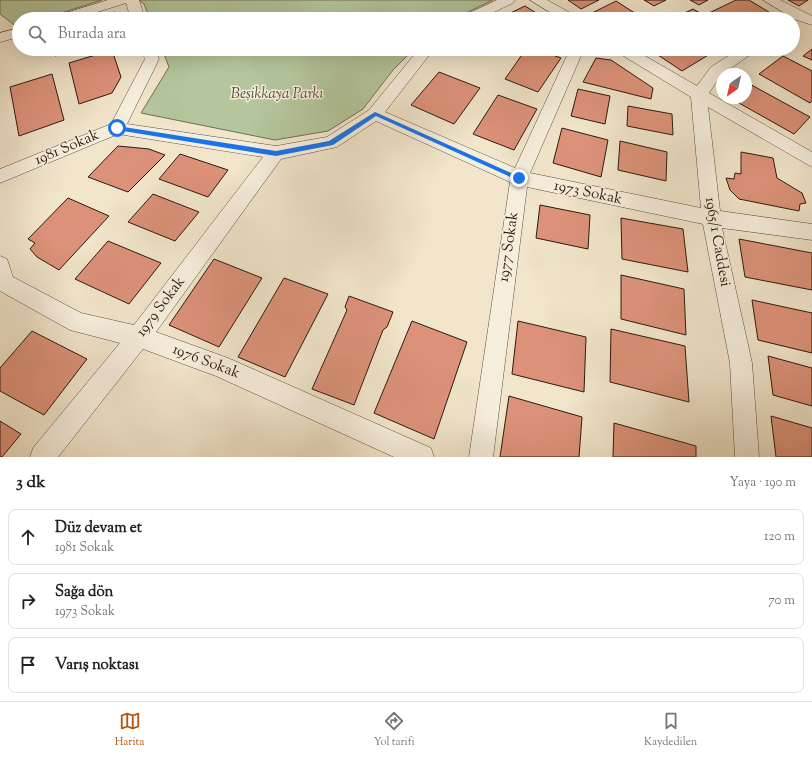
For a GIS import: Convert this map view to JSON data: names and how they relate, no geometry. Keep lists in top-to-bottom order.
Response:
{
  "streets": {
    "street": [
      "1981 Sokak",
      "1973 Sokak",
      "1965/1 Caddesi",
      "1977 Sokak",
      "1979 Sokak",
      "1976 Sokak"
    ]
  },
  "crossings": [
    ["1981 Sokak", "1973 Sokak"],
    ["1981 Sokak", "1979 Sokak"],
    ["1973 Sokak", "1965/1 Caddesi"],
    ["1973 Sokak", "1977 Sokak"],
    ["1979 Sokak", "1976 Sokak"]
  ],
  "parks": ["Beşikkaya Parkı"],
  "north": "bottom left",
  "page": {
    "search": "Burada ara",
    "heading": ["3 dk", "Yaya · 190 m"],
    "list": [
      ["Düz devam et", "1981 Sokak", "120 m"],
      ["Sağa dön", "1973 Sokak", "70 m"],
      "Varış noktası"
    ],
    "nav": ["Harita", "Yol tarifi", "Kaydedilen"]
  }
}
